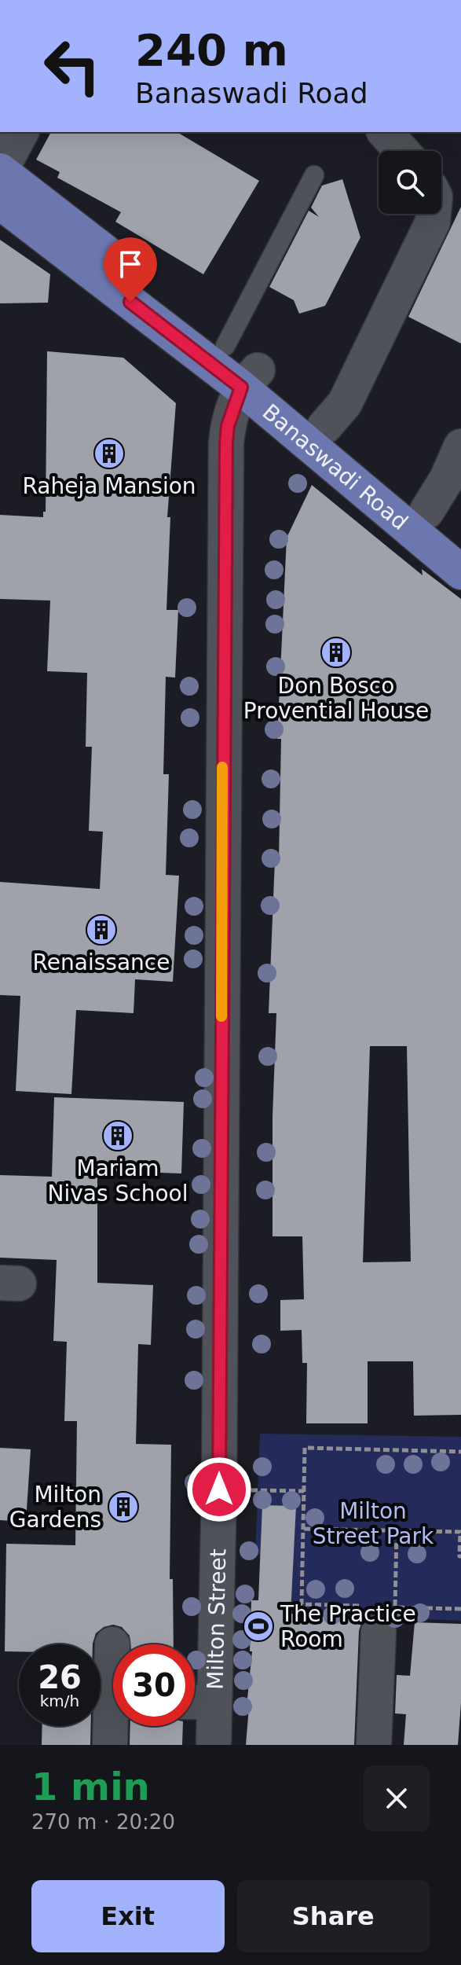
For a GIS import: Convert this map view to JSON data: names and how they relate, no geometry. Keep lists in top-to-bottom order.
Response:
{
  "streets": {
    "main road": ["Banaswadi Road"],
    "street": ["Milton Street"]
  },
  "crossings": [
    ["Banaswadi Road", "Milton Street"]
  ],
  "parks": ["Milton Street Park"],
  "places": {
    "building": [
      "Raheja Mansion",
      "Don Bosco Provential House",
      "Renaissance",
      "Mariam Nivas School",
      "Milton Gardens"
    ],
    "sports": ["The Practice Room"]
  },
  "page": {
    "turn": ["240 m", "Banaswadi Road"],
    "speed": "26 km/h",
    "limit": "30",
    "heading": ["1 min", "270 m · 20:20"],
    "buttons": ["Exit", "Share"]
  }
}
